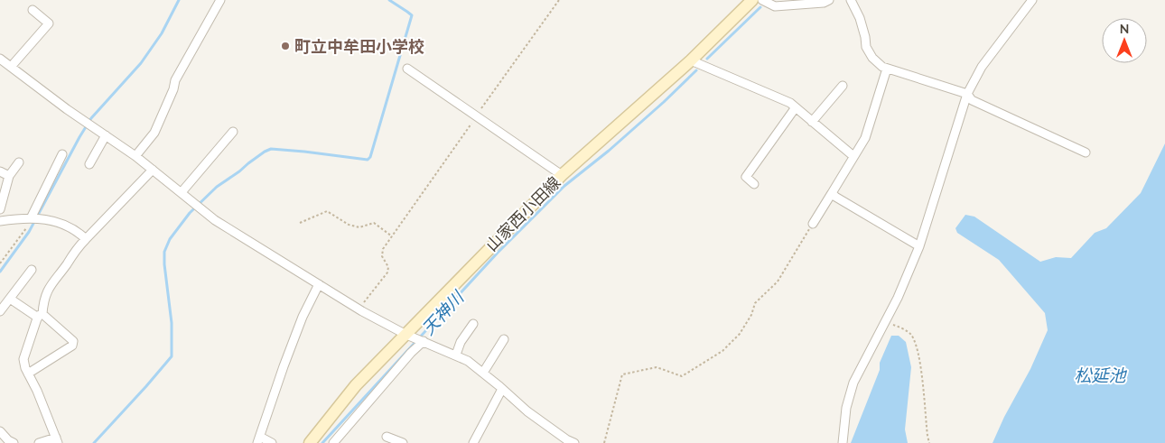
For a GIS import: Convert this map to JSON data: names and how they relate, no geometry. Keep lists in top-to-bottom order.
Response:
{
  "streets": {
    "main road": ["山家西小田線"]
  },
  "water": ["天神川", "松延池"],
  "places": ["町立中牟田小学校"],
  "north": "top"
}
